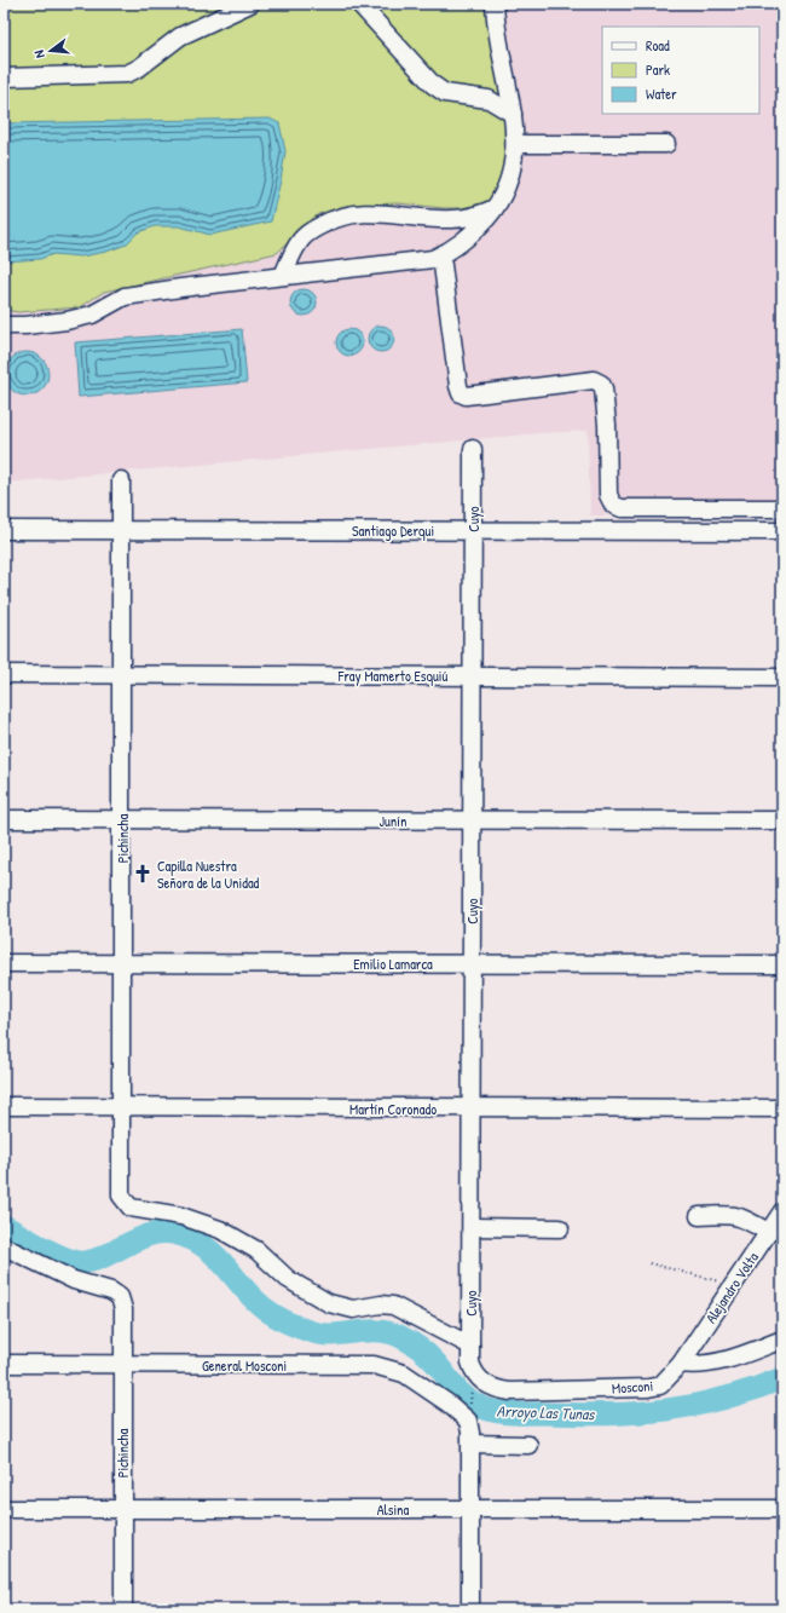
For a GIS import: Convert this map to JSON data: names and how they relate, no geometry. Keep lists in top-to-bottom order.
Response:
{
  "streets": {
    "street": [
      "Cuyo",
      "Santiago Derqui",
      "Fray Mamerto Esquiú",
      "Junín",
      "Pichincha",
      "Emilio Lamarca",
      "Martín Coronado",
      "Alejandro Volta",
      "General Mosconi",
      "Mosconi",
      "Alsina"
    ]
  },
  "crossings": [
    ["Cuyo", "Santiago Derqui"],
    ["Cuyo", "Fray Mamerto Esquiú"],
    ["Cuyo", "Junín"],
    ["Cuyo", "Pichincha"],
    ["Cuyo", "Emilio Lamarca"],
    ["Cuyo", "Martín Coronado"],
    ["Cuyo", "Mosconi"],
    ["Santiago Derqui", "Pichincha"],
    ["Fray Mamerto Esquiú", "Pichincha"],
    ["Junín", "Pichincha"],
    ["Pichincha", "Emilio Lamarca"],
    ["Pichincha", "Martín Coronado"],
    ["Pichincha", "General Mosconi"],
    ["Pichincha", "Alsina"],
    ["Alejandro Volta", "Mosconi"]
  ],
  "water": ["Arroyo Las Tunas"],
  "places": {
    "church": ["Capilla Nuestra Señora de la Unidad"]
  },
  "legend": ["Road", "Park", "Water"],
  "north": "left"
}
